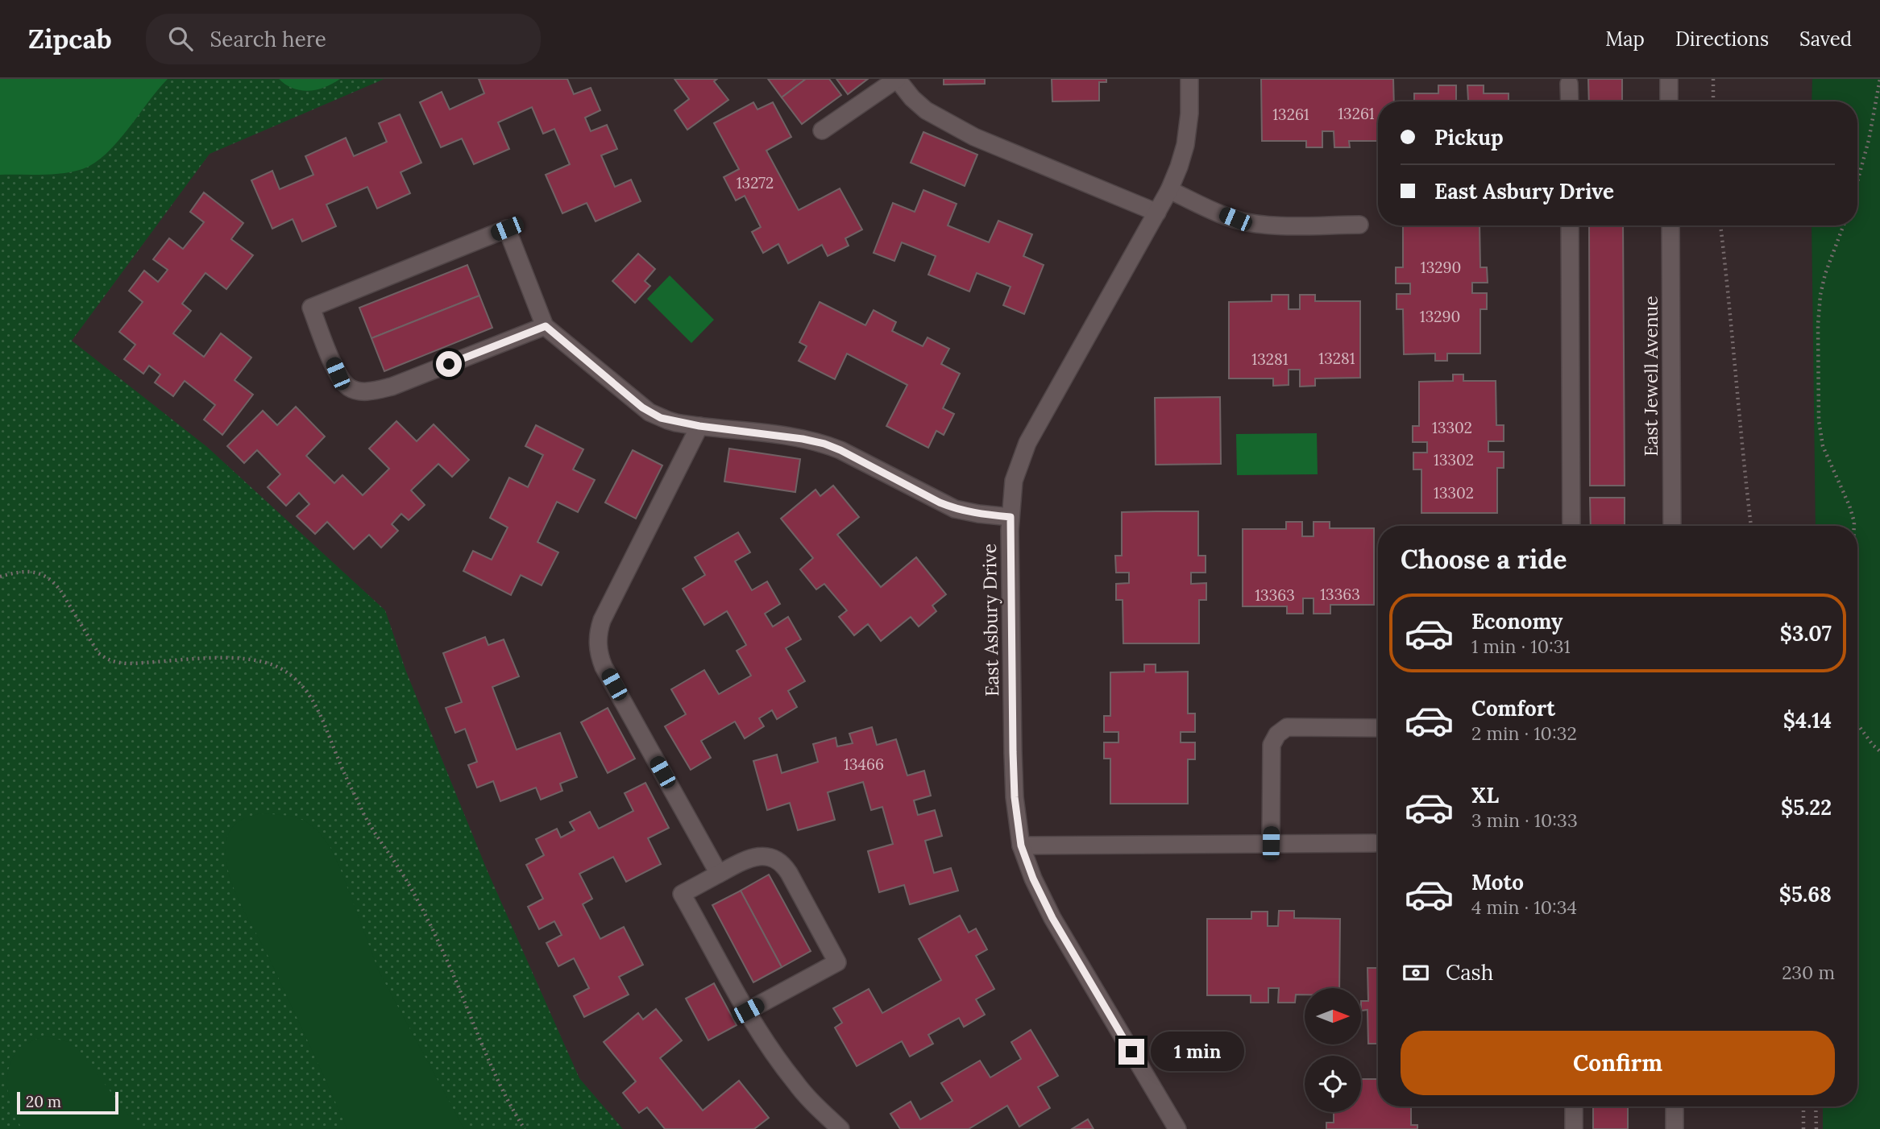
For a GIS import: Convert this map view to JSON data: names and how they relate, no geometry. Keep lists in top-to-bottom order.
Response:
{
  "streets": {
    "street": ["East Jewell Avenue", "East Asbury Drive"]
  },
  "house_numbers": [
    "13261",
    "13261",
    "13272",
    "13290",
    "13290",
    "13281",
    "13281",
    "13302",
    "13302",
    "13302",
    "13363",
    "13363",
    "13466"
  ],
  "scale_bar": "20 m",
  "north": "right",
  "page": {
    "header": "Zipcab",
    "search": "Search here",
    "nav": ["Map", "Directions", "Saved"],
    "banner": ["Pickup", "East Asbury Drive"],
    "heading": "Choose a ride",
    "list": [
      {
        "name": "Economy",
        "note": "1 min · 10:31",
        "value": "$3.07"
      },
      {
        "name": "Comfort",
        "note": "2 min · 10:32",
        "value": "$4.14"
      },
      {
        "name": "XL",
        "note": "3 min · 10:33",
        "value": "$5.22"
      },
      {
        "name": "Moto",
        "note": "4 min · 10:34",
        "value": "$5.68"
      }
    ],
    "pay": ["Cash", "230 m"],
    "buttons": "Confirm",
    "bubble": "1 min",
    "scale": "20 m"
  }
}
